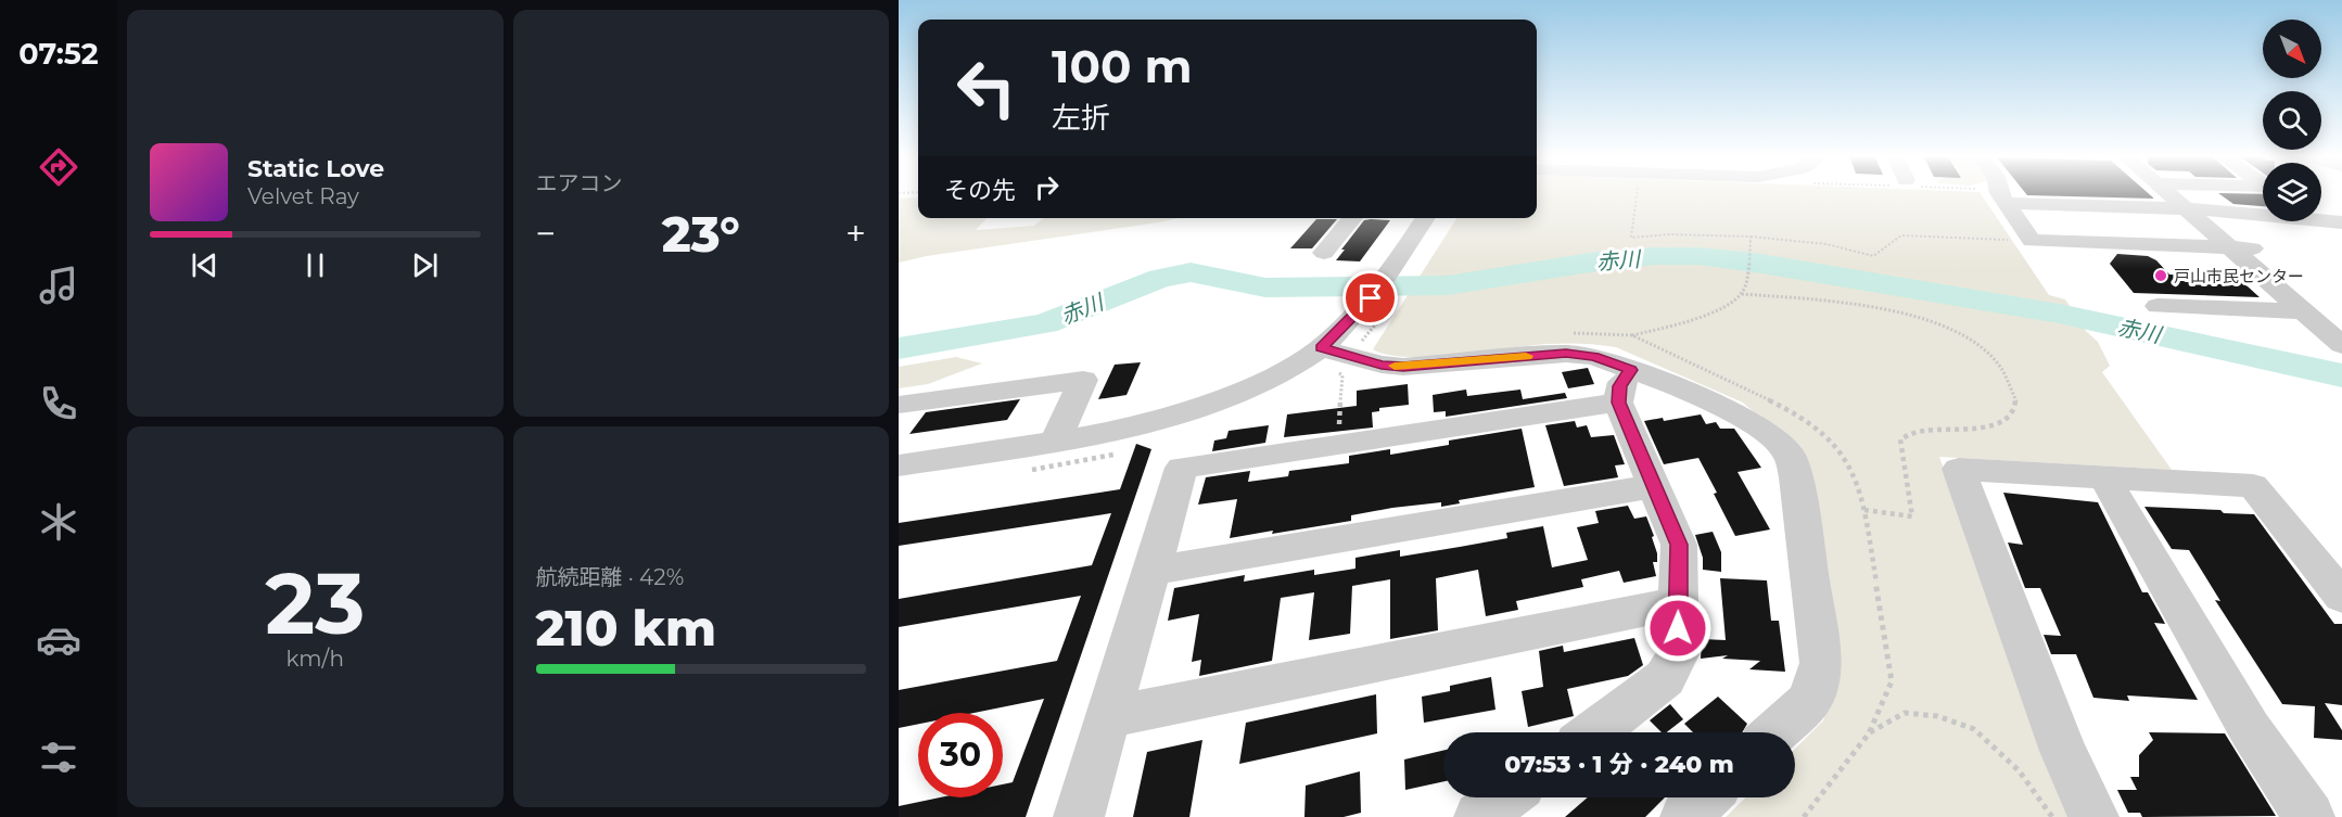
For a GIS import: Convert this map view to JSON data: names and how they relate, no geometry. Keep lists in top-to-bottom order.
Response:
{
  "water": ["赤川"],
  "places": ["戸山市民センター"],
  "north": "bottom right",
  "page": {
    "tabs": "07:52",
    "tile": [
      "エアコン",
      ["23", "km/h"],
      ["航続距離 · 42%", "210 km"]
    ],
    "turn": ["100 m", "左折"],
    "song": ["Static Love", "Velvet Ray"],
    "then": "その先",
    "heat": ["−", "23°", "+"],
    "limit": "30",
    "trip": "07:53 · 1 分 · 240 m"
  }
}
